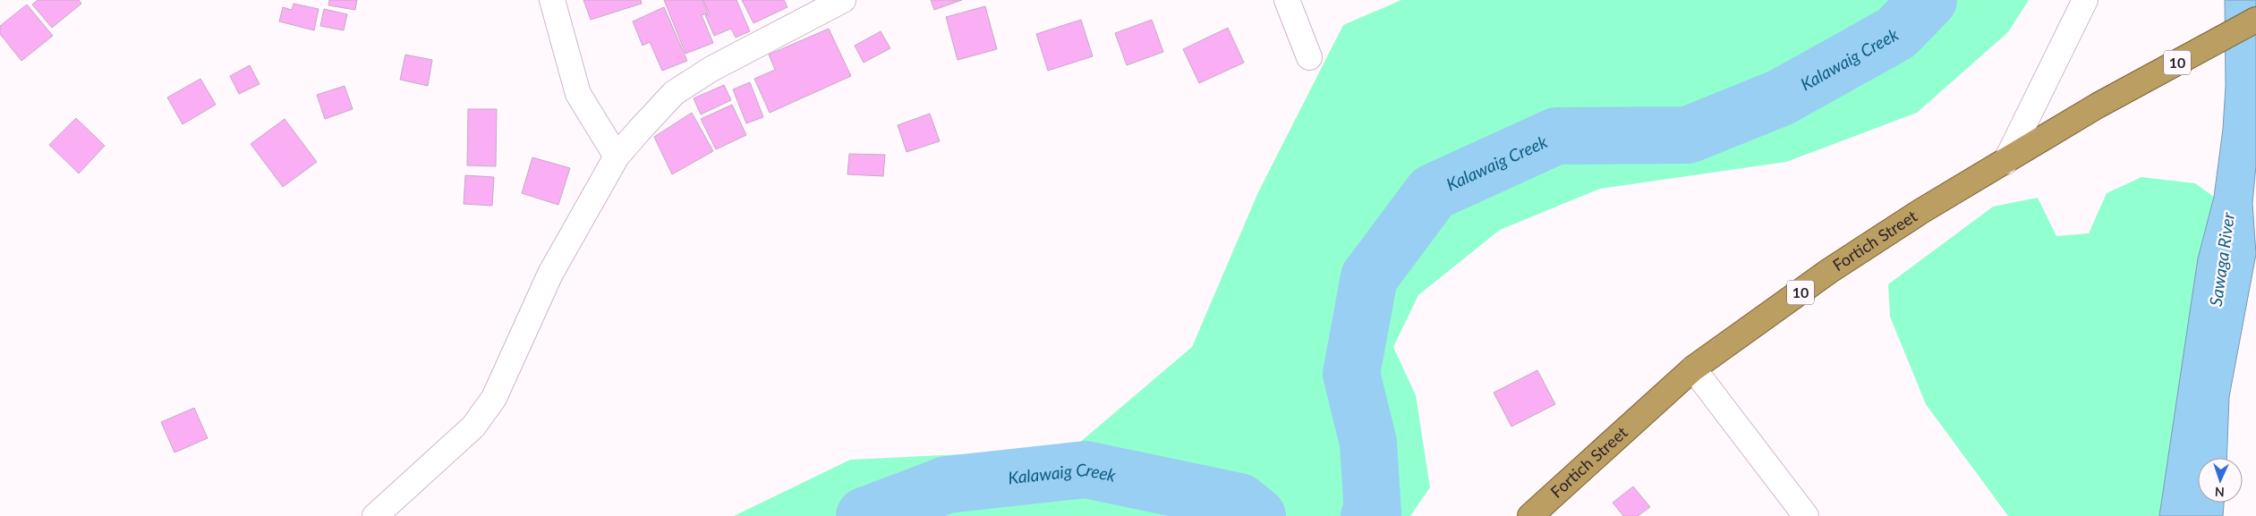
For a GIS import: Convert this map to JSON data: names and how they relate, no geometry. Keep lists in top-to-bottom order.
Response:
{
  "streets": {
    "highway": ["10", "Fortich Street"]
  },
  "water": ["Kalawaig Creek", "Sawaga River"],
  "north": "bottom"
}
